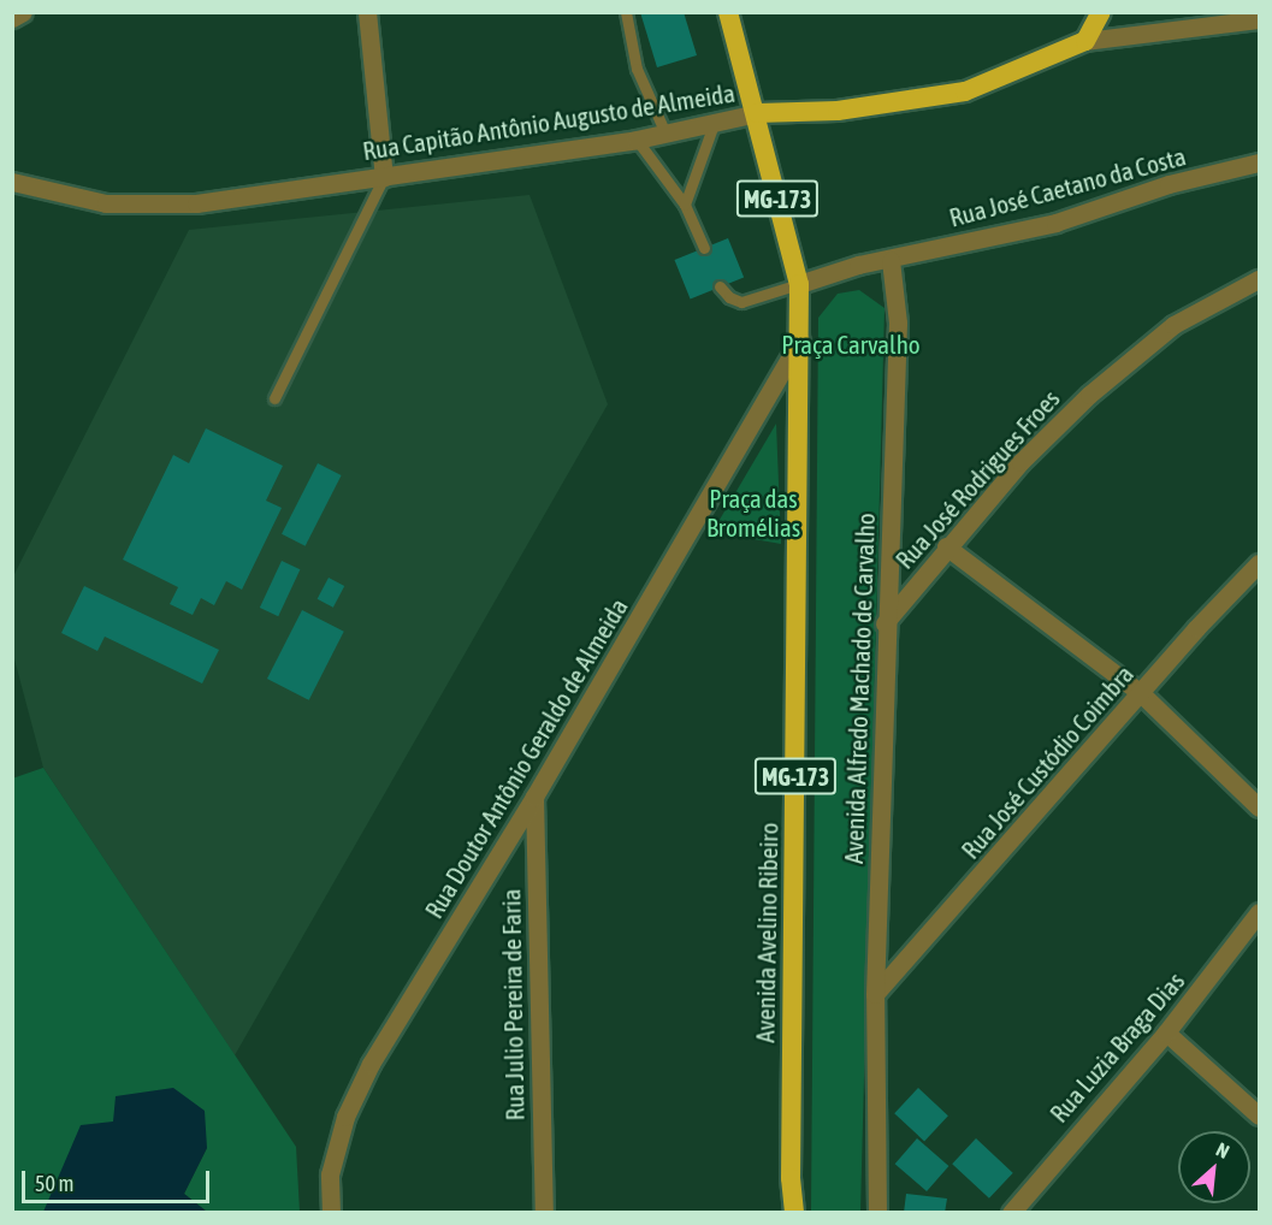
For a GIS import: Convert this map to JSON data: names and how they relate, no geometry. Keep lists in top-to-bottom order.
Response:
{
  "streets": {
    "highway": ["Rua Capitão Antônio Augusto de Almeida", "MG-173", "Avenida Avelino Ribeiro"],
    "street": [
      "Rua José Caetano da Costa",
      "Rua José Rodrigues Froes",
      "Avenida Alfredo Machado de Carvalho",
      "Rua Doutor Antônio Geraldo de Almeida",
      "Rua José Custódio Coimbra",
      "Rua Julio Pereira de Faria",
      "Rua Luzia Braga Dias"
    ]
  },
  "crossings": [
    ["Rua Capitão Antônio Augusto de Almeida", "Avenida Avelino Ribeiro"],
    ["Rua José Caetano da Costa", "Avenida Alfredo Machado de Carvalho"],
    ["Rua José Rodrigues Froes", "Avenida Alfredo Machado de Carvalho"],
    ["Avenida Alfredo Machado de Carvalho", "Rua José Custódio Coimbra"],
    ["Rua Doutor Antônio Geraldo de Almeida", "Avenida Avelino Ribeiro"],
    ["Rua Doutor Antônio Geraldo de Almeida", "Rua Julio Pereira de Faria"]
  ],
  "parks": ["Praça Carvalho", "Praça das Bromélias"],
  "scale_bar": "50 m",
  "north": "top right"
}
